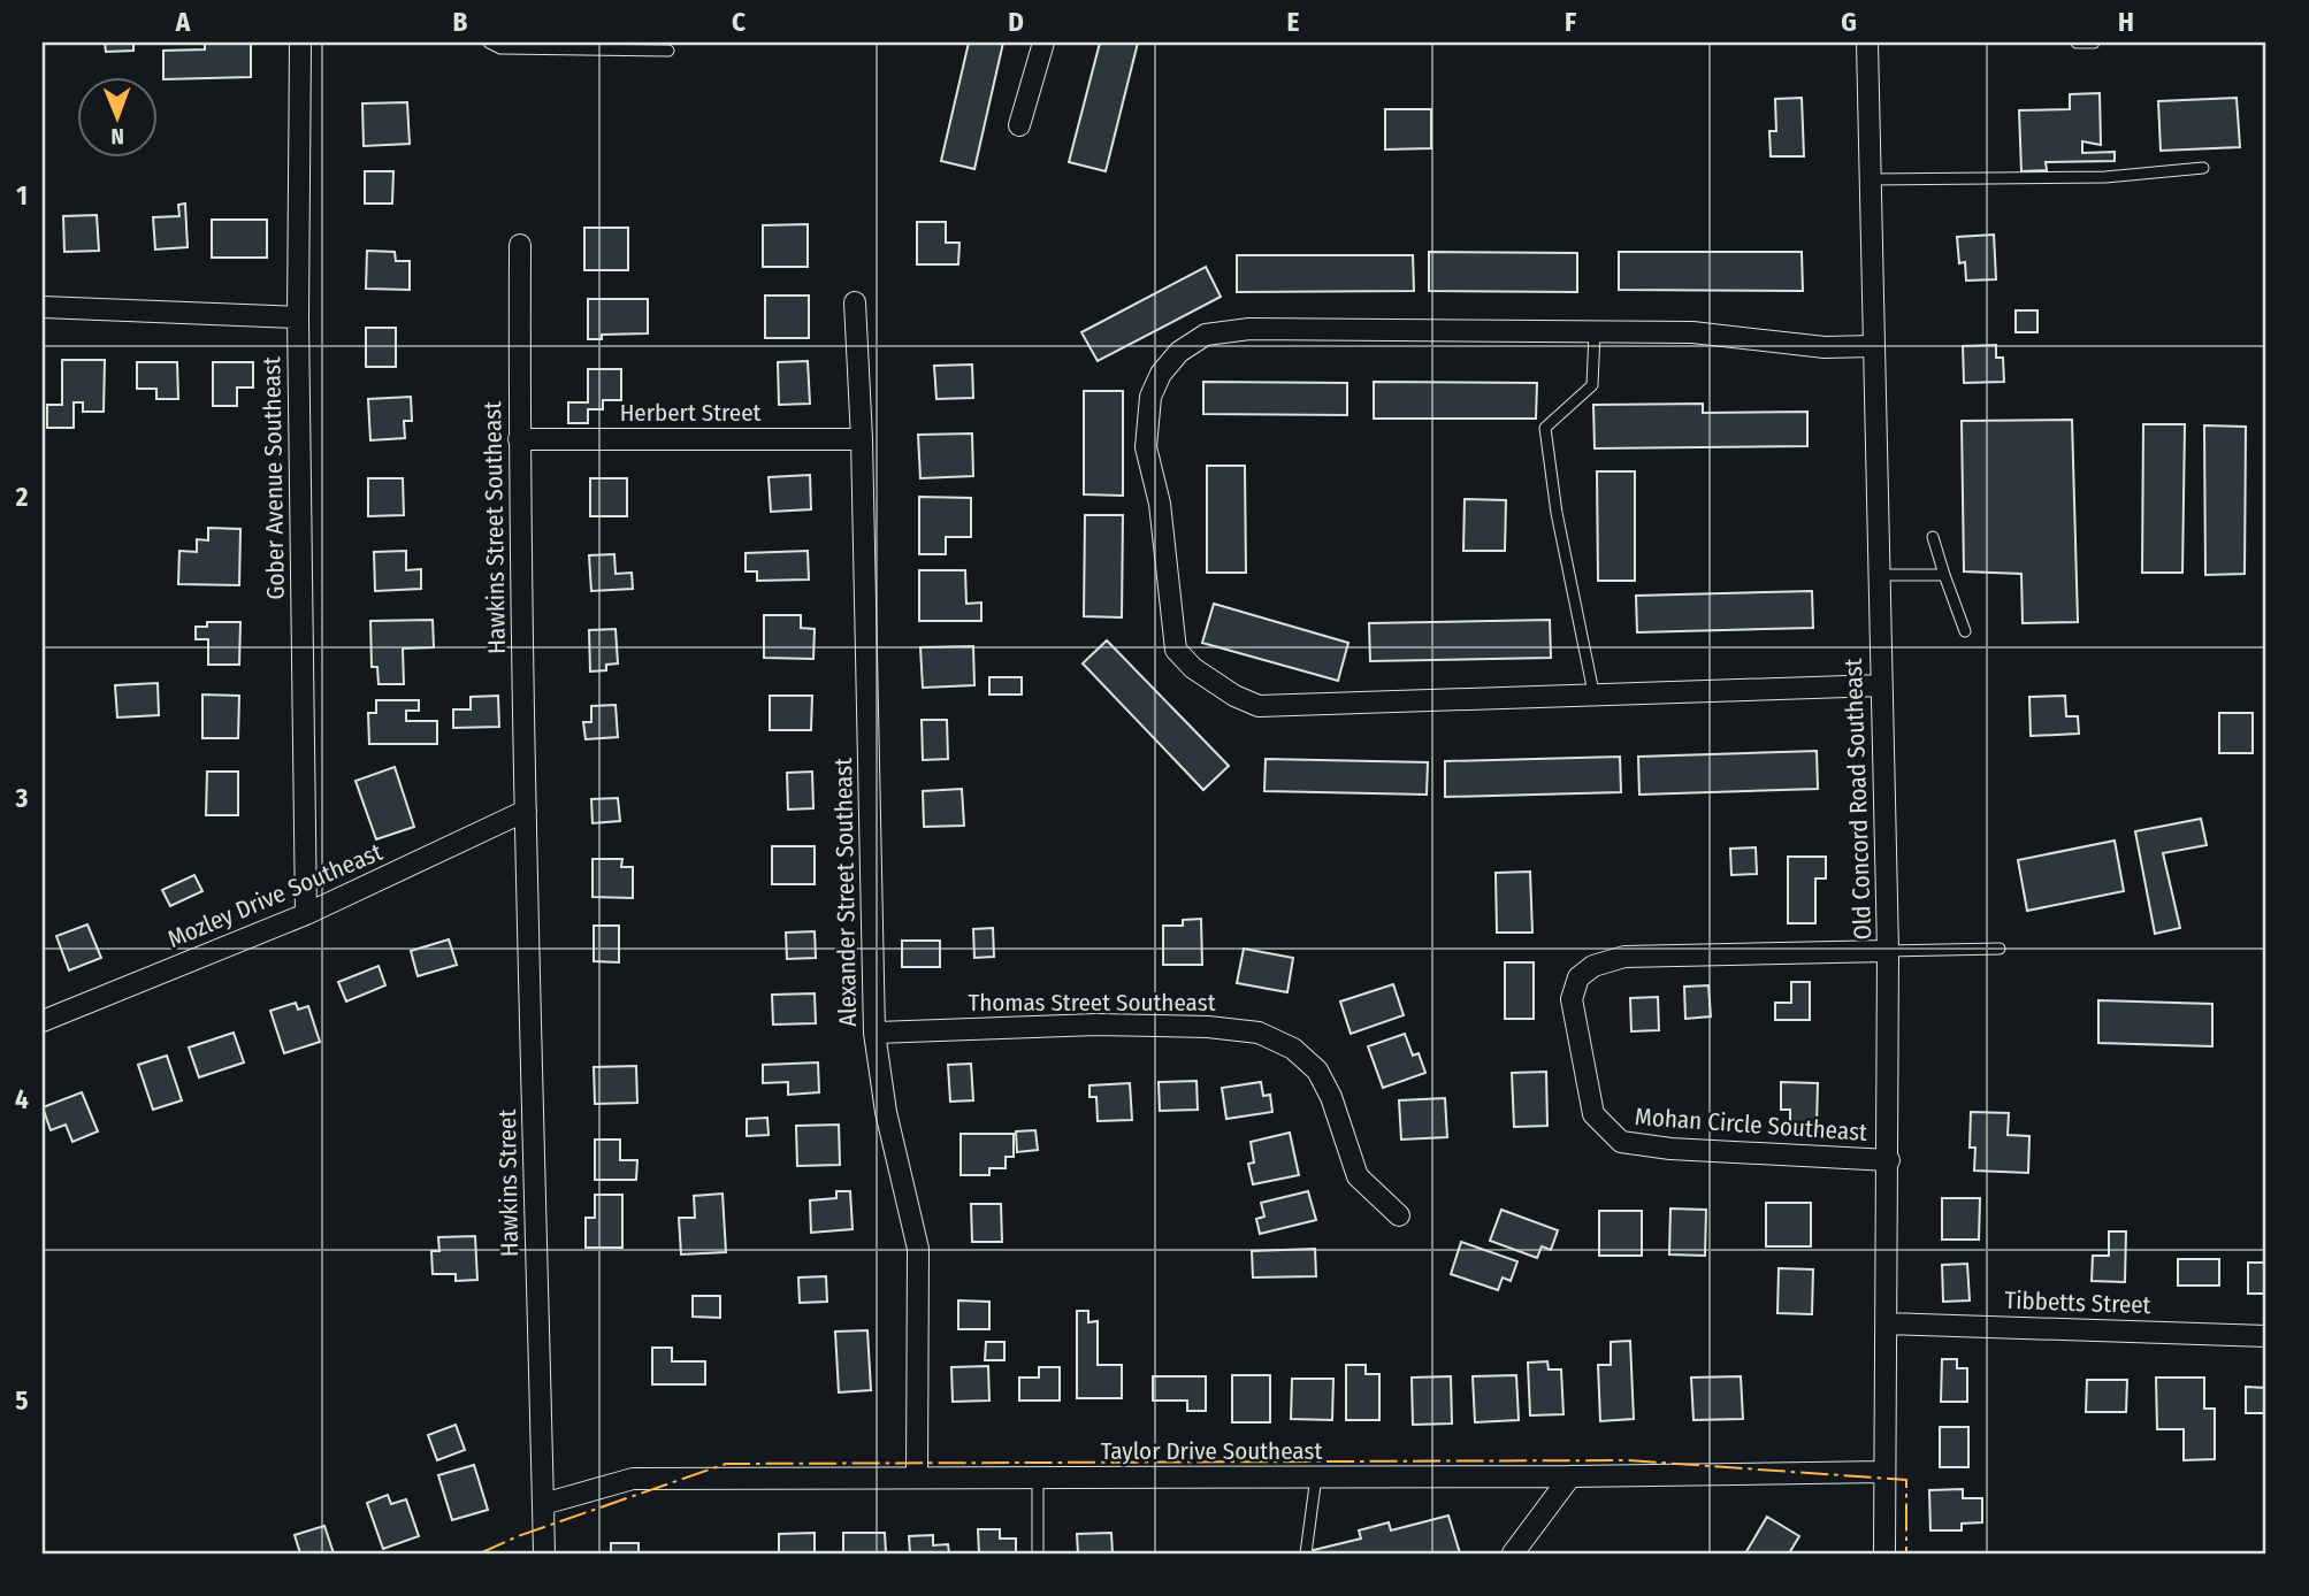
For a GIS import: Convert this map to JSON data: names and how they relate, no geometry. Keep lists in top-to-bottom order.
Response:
{
  "streets": {
    "street": [
      "Herbert Street",
      "Gober Avenue Southeast",
      "Hawkins Street Southeast",
      "Old Concord Road Southeast",
      "Alexander Street Southeast",
      "Mozley Drive Southeast",
      "Thomas Street Southeast",
      "Mohan Circle Southeast",
      "Hawkins Street",
      "Tibbetts Street",
      "Taylor Drive Southeast"
    ]
  },
  "crossings": [
    ["Herbert Street", "Hawkins Street Southeast"],
    ["Herbert Street", "Alexander Street Southeast"],
    ["Gober Avenue Southeast", "Mozley Drive Southeast"],
    ["Hawkins Street Southeast", "Mozley Drive Southeast"],
    ["Hawkins Street Southeast", "Hawkins Street"],
    ["Old Concord Road Southeast", "Mohan Circle Southeast"],
    ["Old Concord Road Southeast", "Tibbetts Street"],
    ["Old Concord Road Southeast", "Taylor Drive Southeast"],
    ["Alexander Street Southeast", "Thomas Street Southeast"],
    ["Alexander Street Southeast", "Taylor Drive Southeast"],
    ["Mozley Drive Southeast", "Hawkins Street"],
    ["Hawkins Street", "Taylor Drive Southeast"]
  ],
  "north": "bottom",
  "grid": {
    "columns": [
      "A",
      "B",
      "C",
      "D",
      "E",
      "F",
      "G",
      "H"
    ],
    "rows": [
      "1",
      "2",
      "3",
      "4",
      "5"
    ]
  }
}
